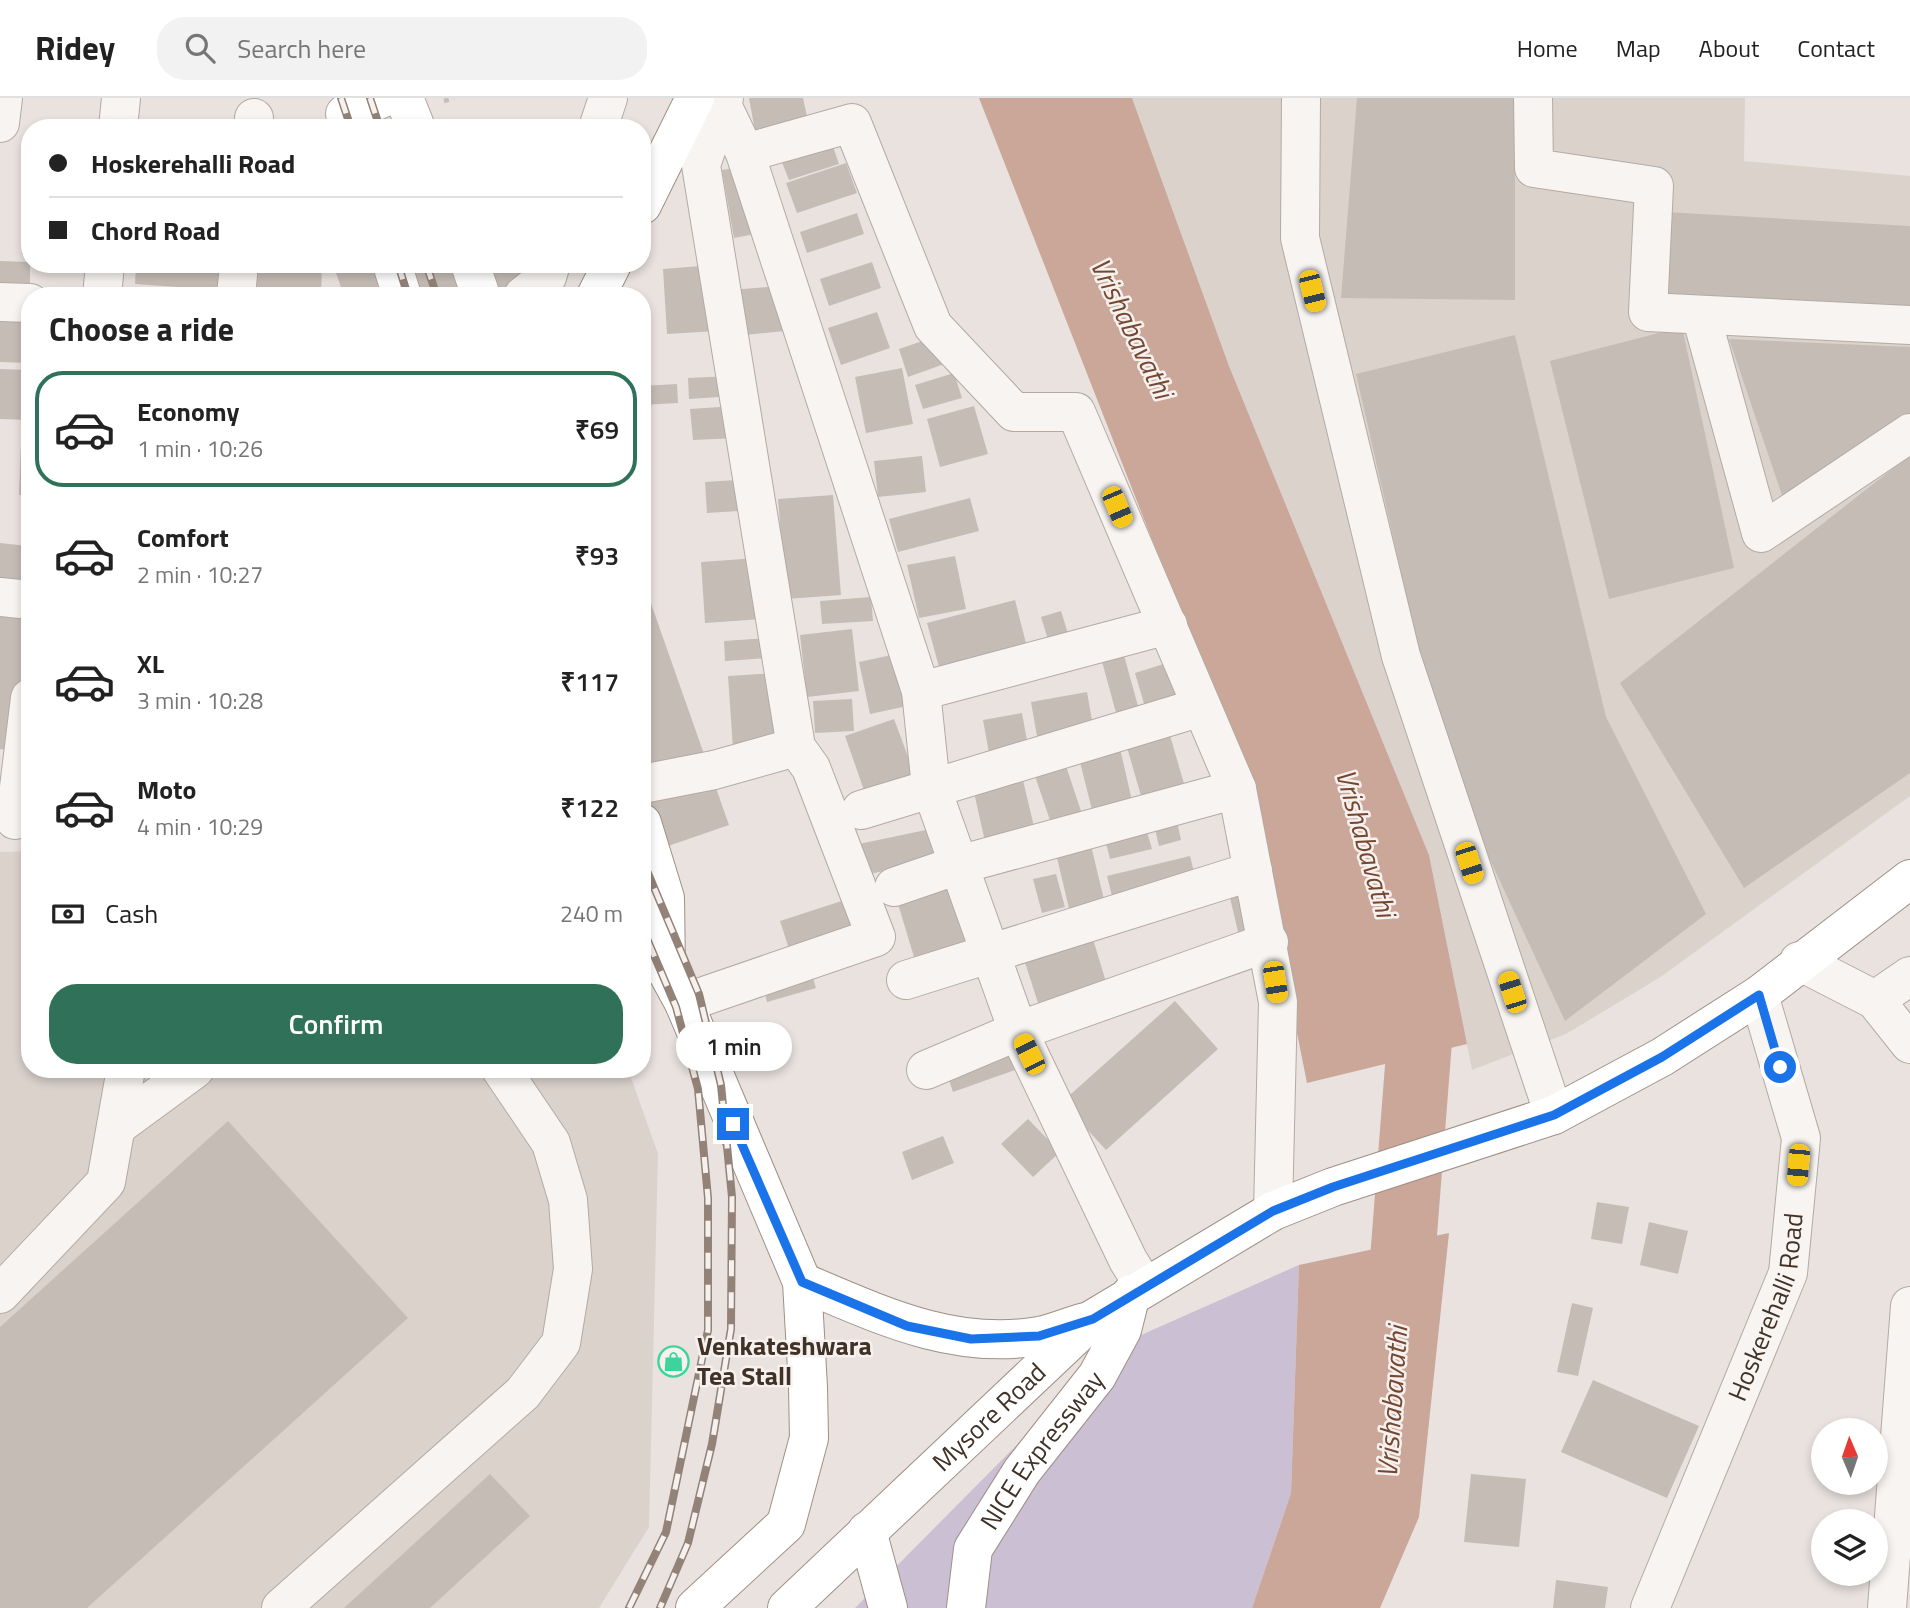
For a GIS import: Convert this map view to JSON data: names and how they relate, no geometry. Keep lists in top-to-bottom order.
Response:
{
  "streets": {
    "main road": ["Mysore Road", "NICE Expressway"],
    "street": ["Hoskerehalli Road"]
  },
  "crossings": [
    ["Hoskerehalli Road", "Mysore Road"],
    ["Mysore Road", "NICE Expressway"]
  ],
  "water": ["Vrishabavathi"],
  "places": {
    "shop": ["Venkateshwara Tea Stall"]
  },
  "north": "top",
  "page": {
    "header": "Ridey",
    "search": "Search here",
    "nav": [
      "Home",
      "Map",
      "About",
      "Contact"
    ],
    "banner": ["Hoskerehalli Road", "Chord Road"],
    "heading": "Choose a ride",
    "list": [
      {
        "name": "Economy",
        "note": "1 min · 10:26",
        "value": "₹69"
      },
      {
        "name": "Comfort",
        "note": "2 min · 10:27",
        "value": "₹93"
      },
      {
        "name": "XL",
        "note": "3 min · 10:28",
        "value": "₹117"
      },
      {
        "name": "Moto",
        "note": "4 min · 10:29",
        "value": "₹122"
      }
    ],
    "pay": ["Cash", "240 m"],
    "buttons": "Confirm",
    "bubble": "1 min"
  }
}
